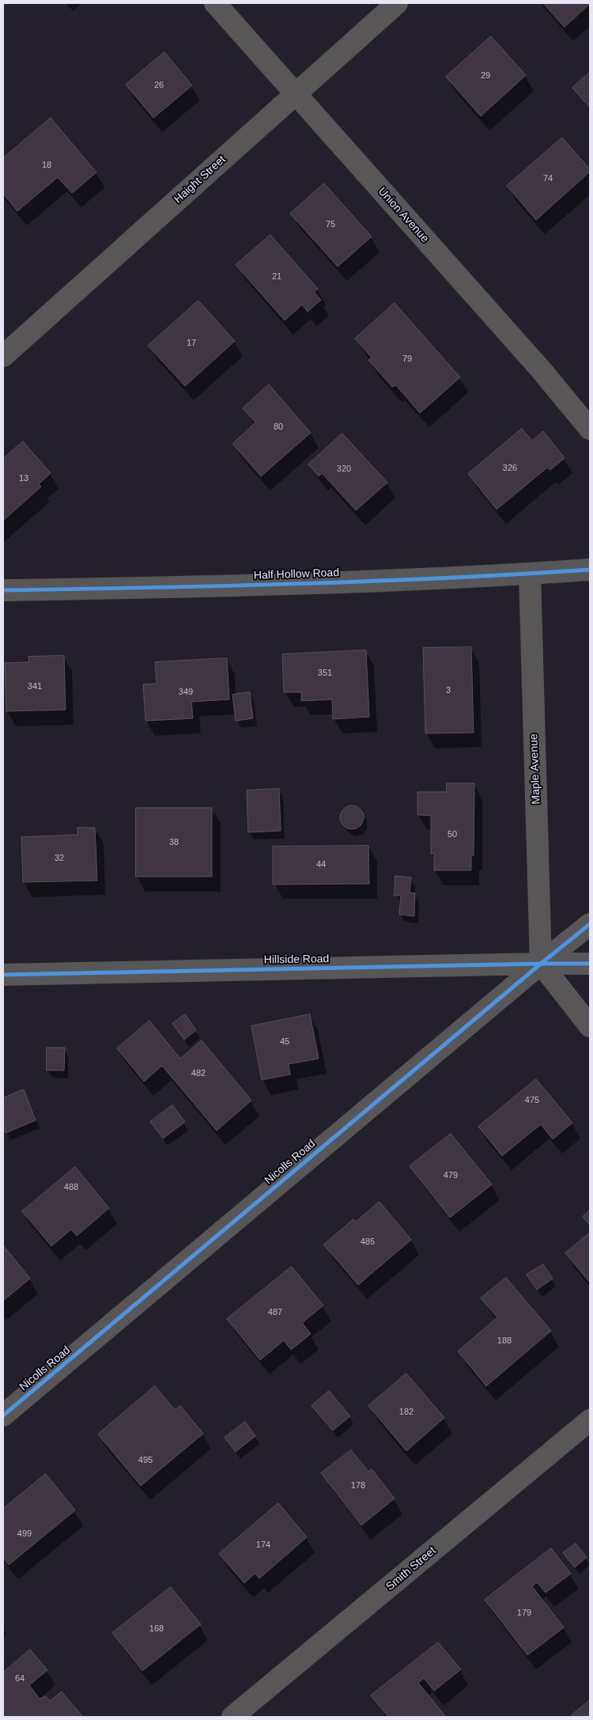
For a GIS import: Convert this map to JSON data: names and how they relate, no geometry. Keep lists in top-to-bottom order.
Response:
{
  "streets": {
    "street": [
      "Haight Street",
      "Union Avenue",
      "Half Hollow Road",
      "Maple Avenue",
      "Hillside Road",
      "Nicolls Road",
      "Smith Street"
    ]
  },
  "crossings": [
    ["Haight Street", "Union Avenue"],
    ["Half Hollow Road", "Maple Avenue"],
    ["Maple Avenue", "Hillside Road"],
    ["Maple Avenue", "Nicolls Road"],
    ["Hillside Road", "Nicolls Road"]
  ],
  "house_numbers": [
    "29",
    "26",
    "18",
    "74",
    "75",
    "21",
    "17",
    "79",
    "80",
    "326",
    "320",
    "13",
    "351",
    "341",
    "3",
    "349",
    "50",
    "38",
    "32",
    "44",
    "45",
    "482",
    "475",
    "479",
    "488",
    "485",
    "487",
    "188",
    "182",
    "495",
    "178",
    "499",
    "174",
    "179",
    "168",
    "64"
  ]
}
